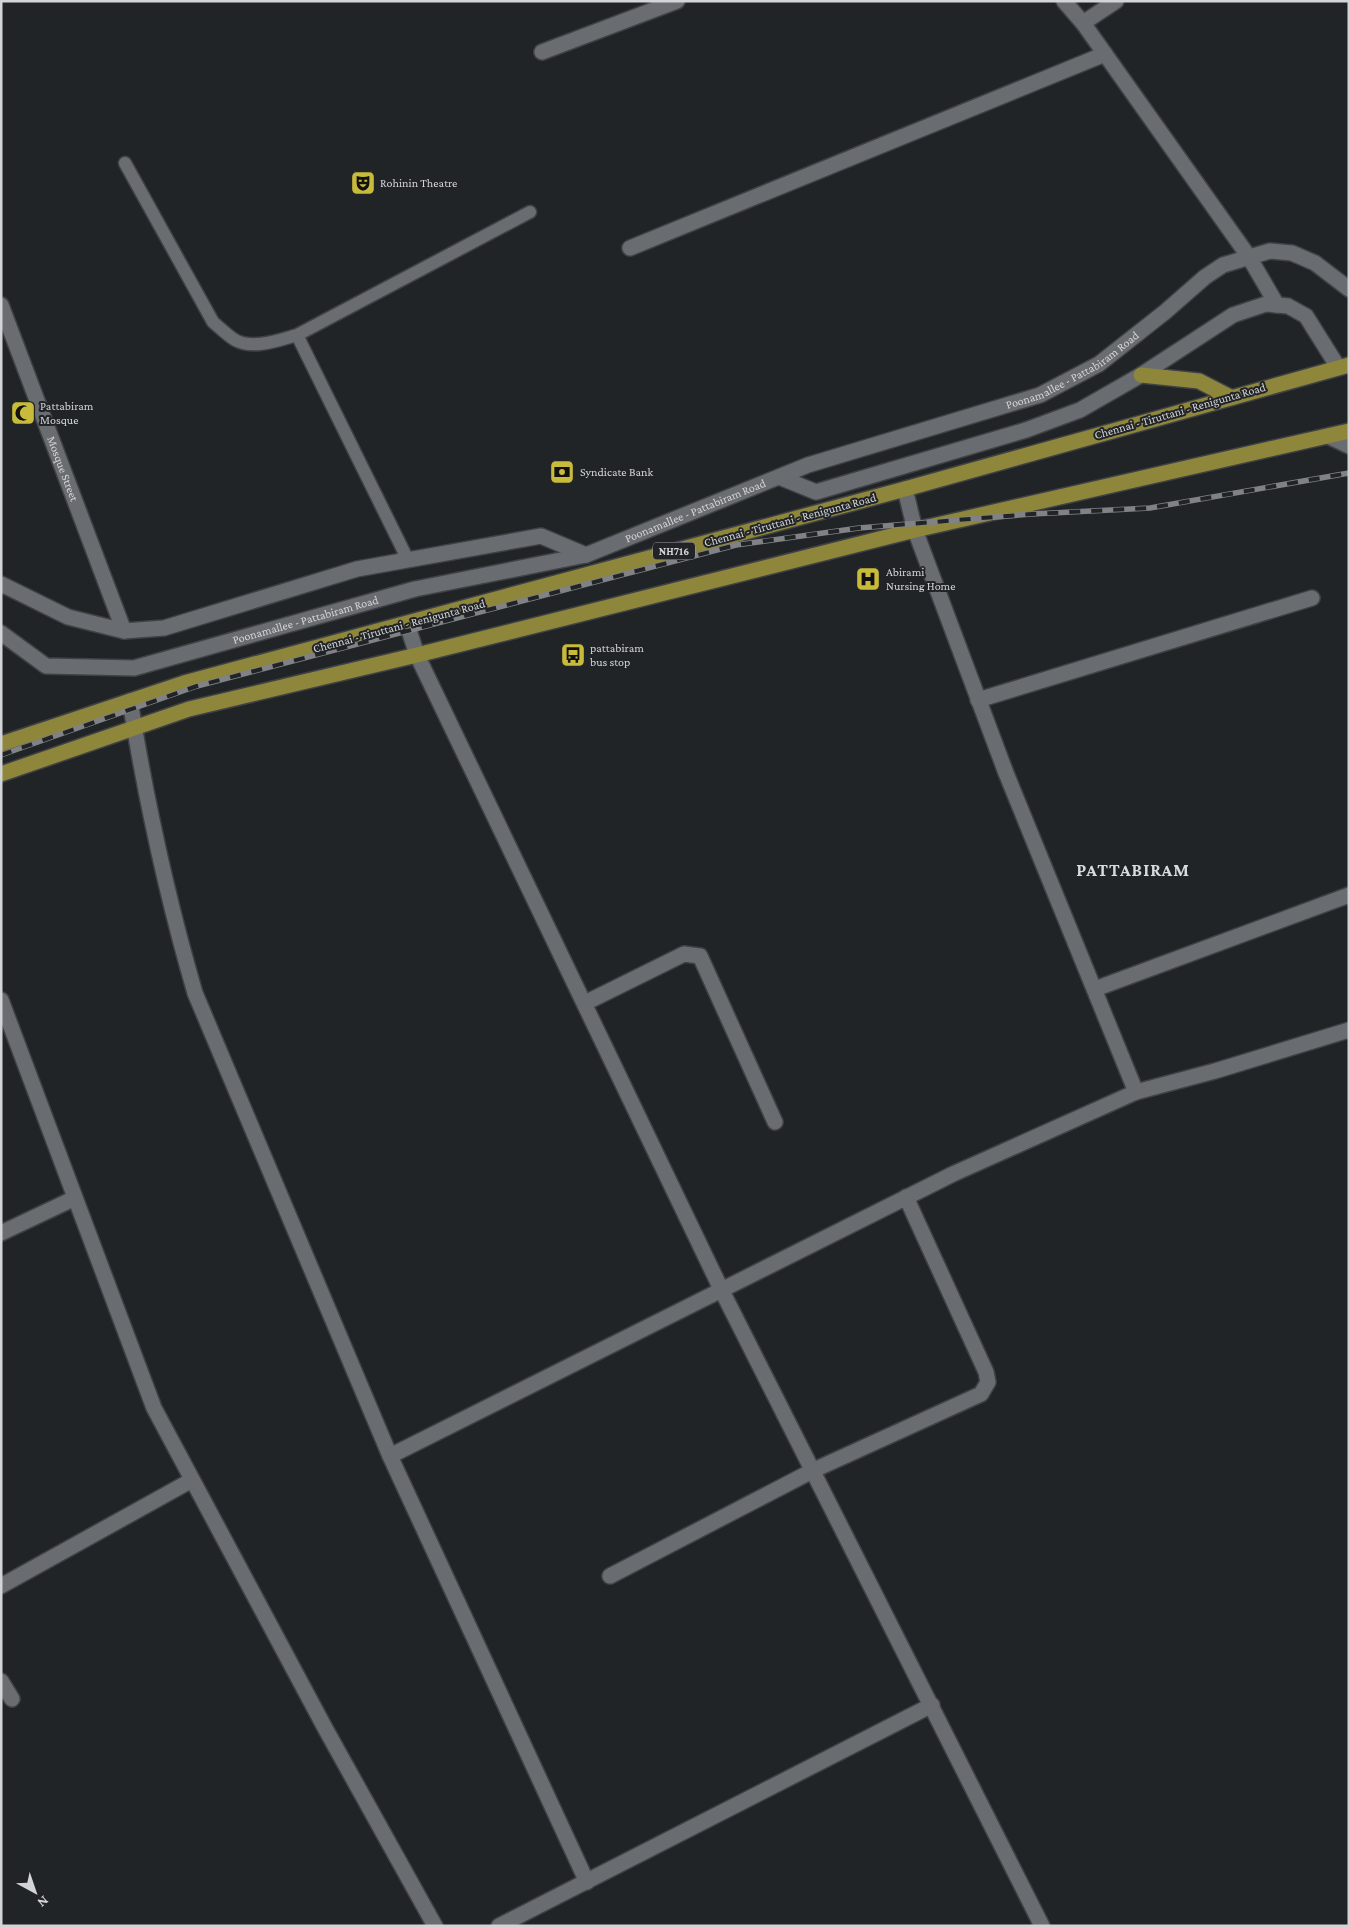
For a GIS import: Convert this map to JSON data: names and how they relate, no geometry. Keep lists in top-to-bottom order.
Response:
{
  "streets": {
    "highway": ["Chennai - Tiruttani - Renigunta Road", "NH716"],
    "street": ["Poonamallee - Pattabiram Road", "Mosque Street"]
  },
  "districts": ["PATTABIRAM"],
  "places": {
    "theatre": ["Rohinin Theatre"],
    "mosque": ["Pattabiram Mosque"],
    "bank": ["Syndicate Bank"],
    "hospital": ["Abirami Nursing Home"],
    "bus stop": ["pattabiram bus stop"]
  },
  "north": "bottom right"
}
